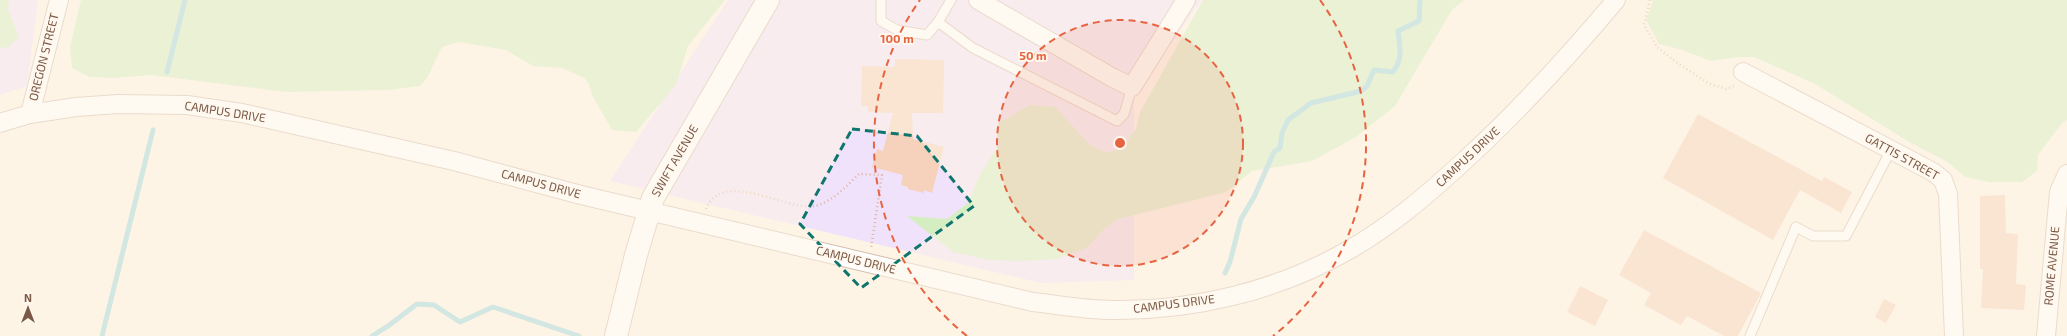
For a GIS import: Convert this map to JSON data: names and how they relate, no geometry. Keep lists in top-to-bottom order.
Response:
{
  "streets": {
    "street": [
      "OREGON STREET",
      "CAMPUS DRIVE",
      "GATTIS STREET",
      "SWIFT AVENUE",
      "ROME AVENUE"
    ]
  },
  "crossings": [
    ["OREGON STREET", "CAMPUS DRIVE"],
    ["CAMPUS DRIVE", "SWIFT AVENUE"]
  ],
  "north": "top",
  "rings": ["100 m", "50 m"]
}
